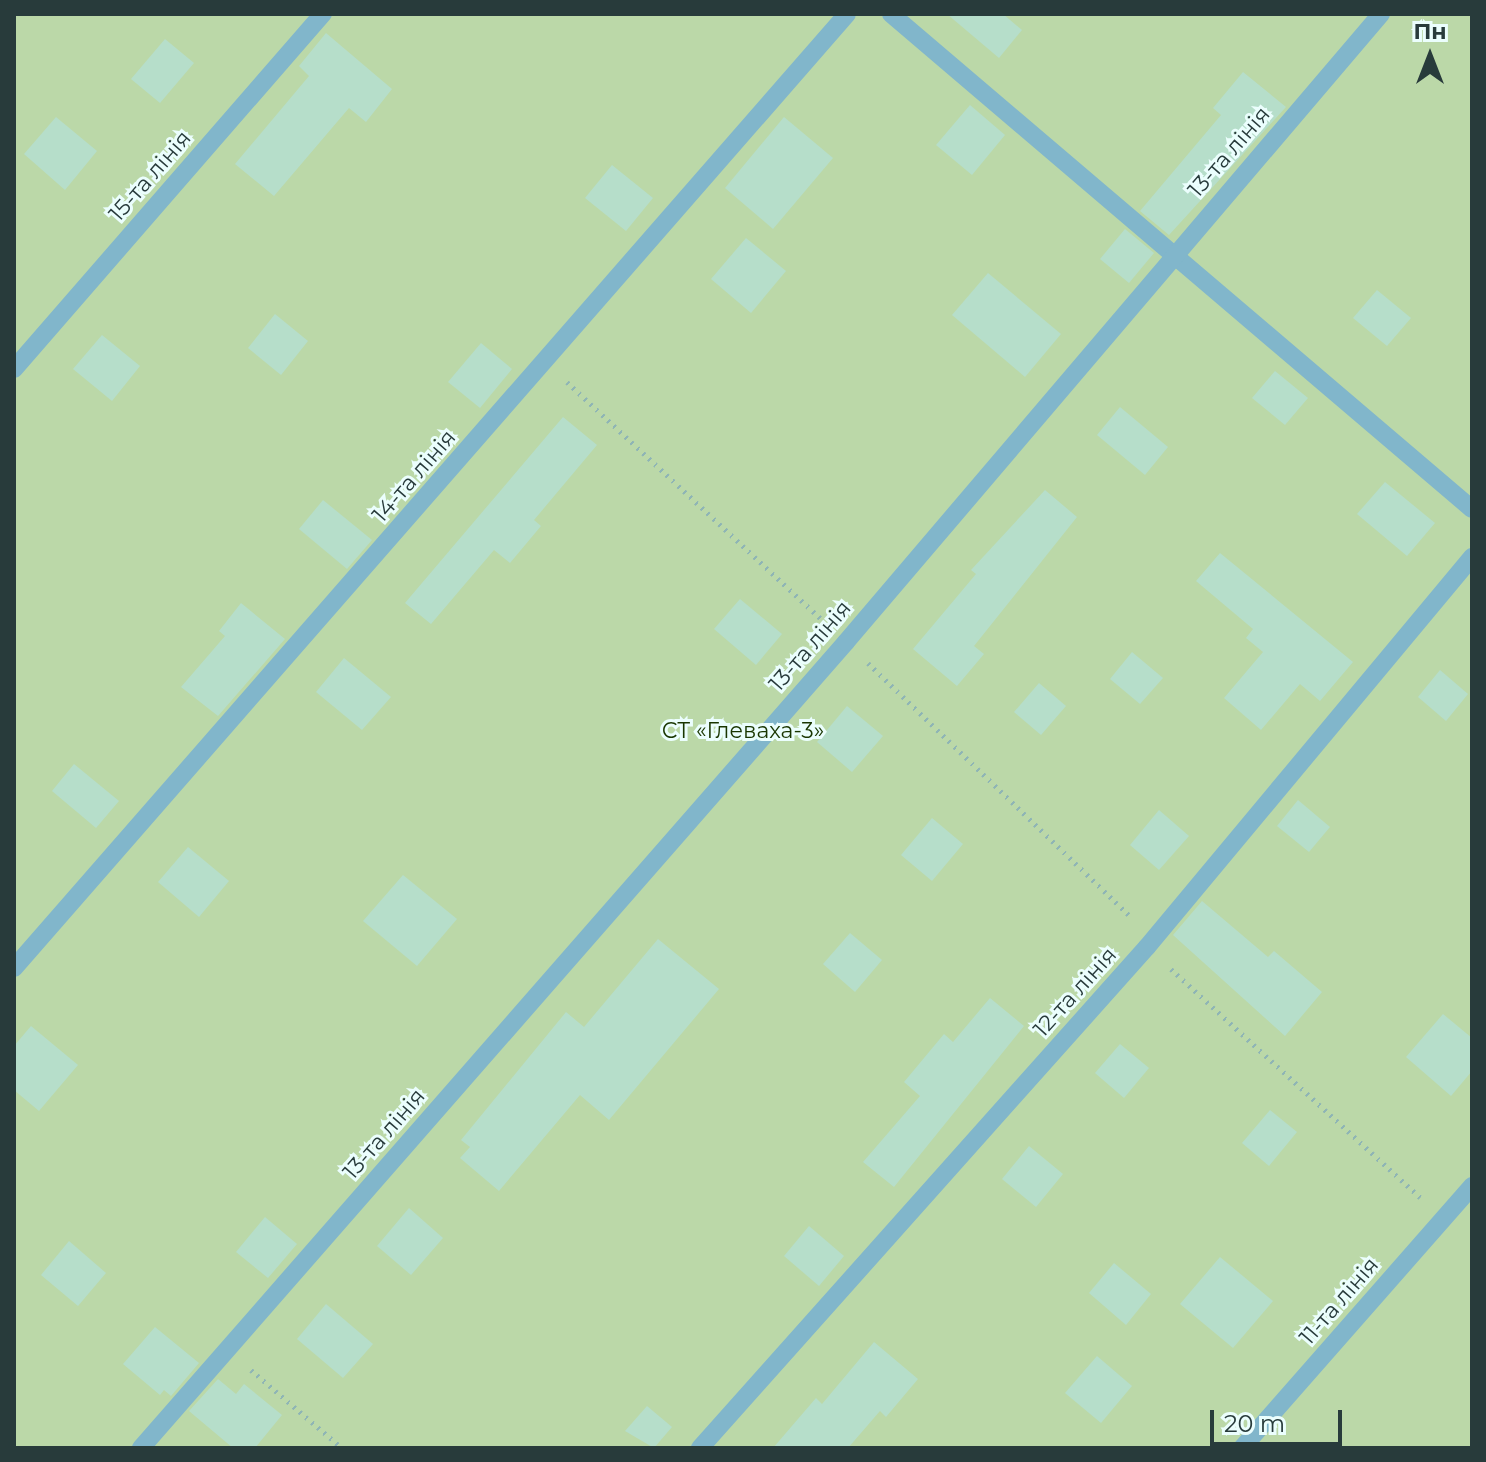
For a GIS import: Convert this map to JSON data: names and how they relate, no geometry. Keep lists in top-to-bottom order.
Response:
{
  "streets": {
    "lane": [
      "13-та лінія",
      "15-та лінія",
      "14-та лінія",
      "12-та лінія",
      "11-та лінія"
    ]
  },
  "parks": ["СТ «Глеваха-3»"],
  "scale_bar": "20 m",
  "north": "top"
}
